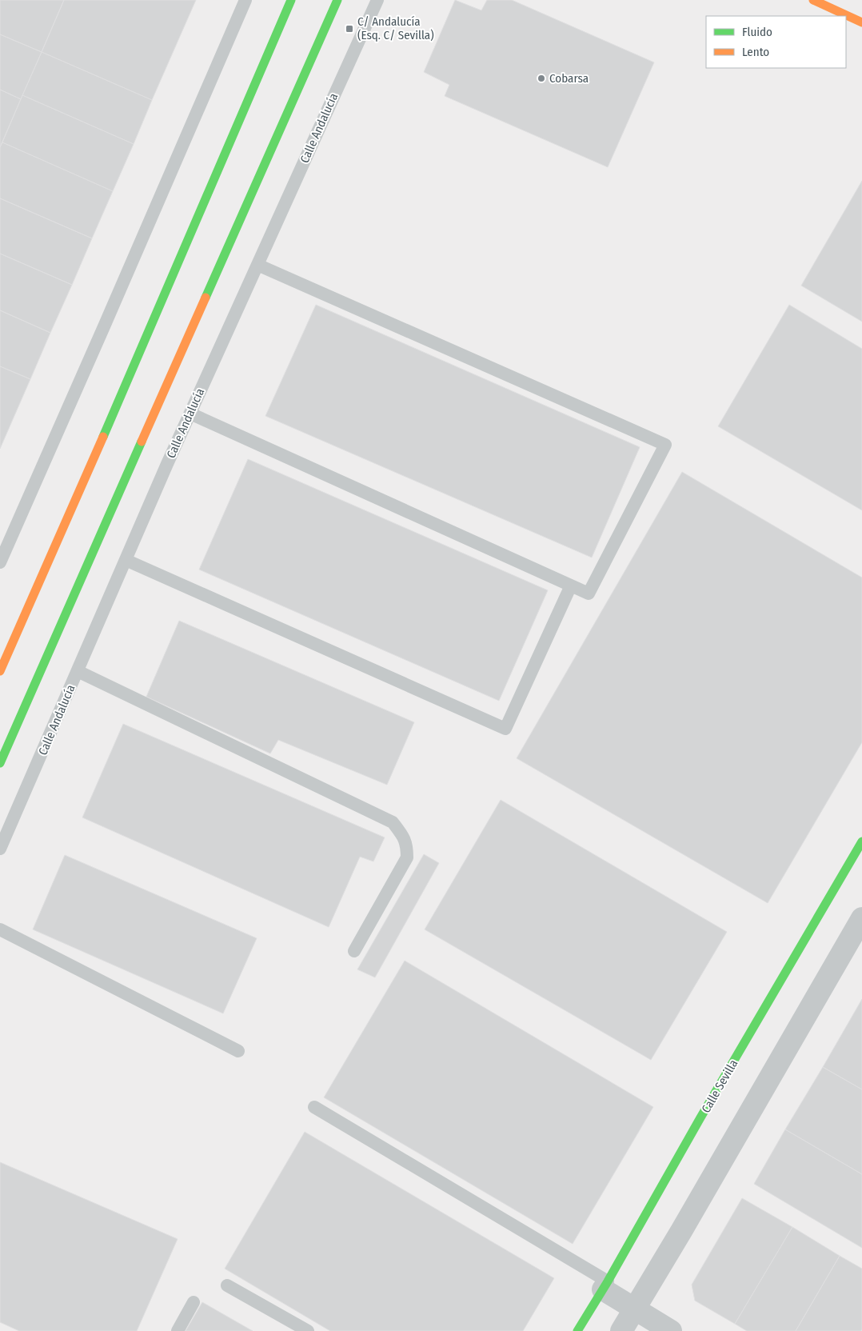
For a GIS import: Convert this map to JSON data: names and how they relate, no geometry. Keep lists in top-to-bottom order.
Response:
{
  "streets": {
    "main road": ["Calle Sevilla"],
    "lane": ["Calle Andalucía"]
  },
  "places": {
    "transit": ["C/ Andalucía (Esq. C/ Sevilla)"],
    "other": ["Cobarsa"]
  },
  "legend": ["Fluido", "Lento"]
}
